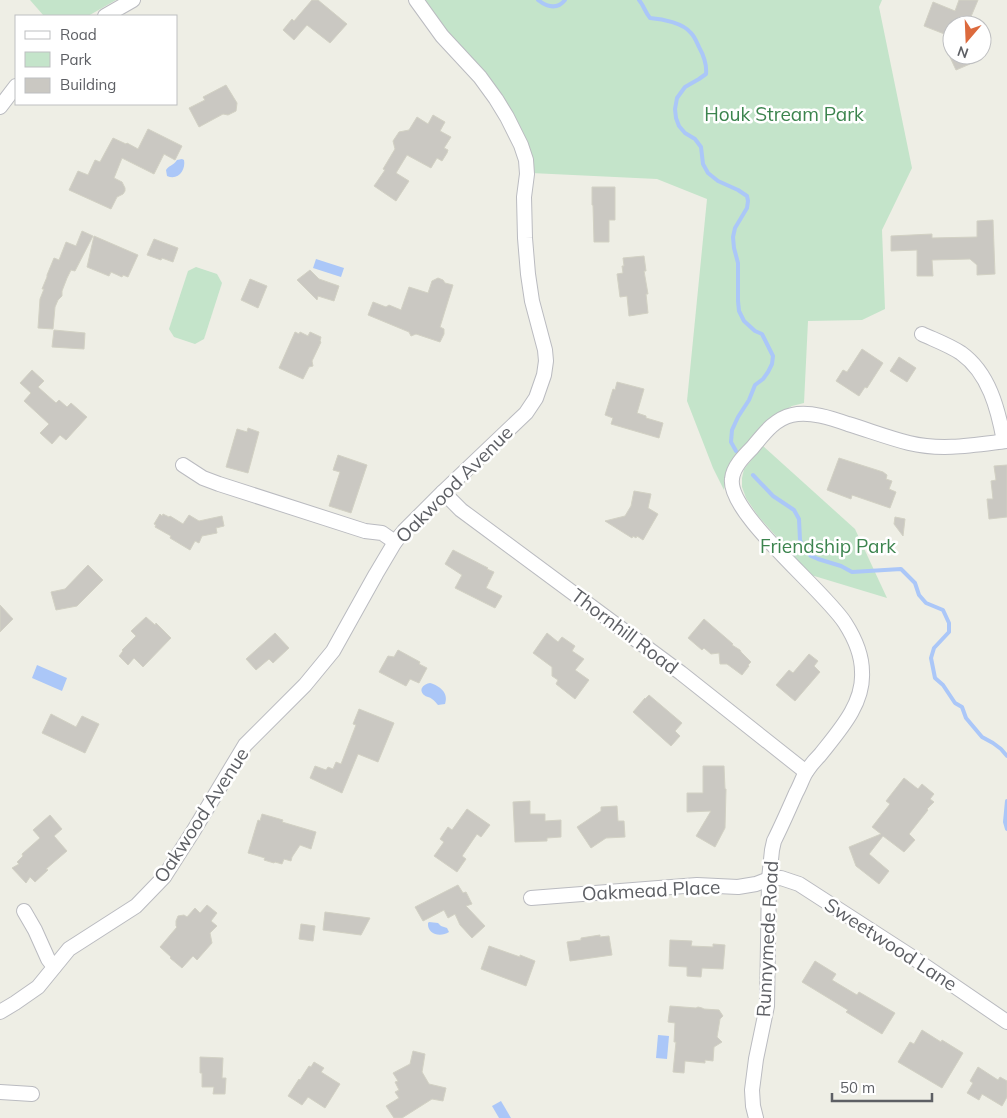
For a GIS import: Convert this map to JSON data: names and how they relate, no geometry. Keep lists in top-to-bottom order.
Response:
{
  "streets": {
    "street": [
      "Oakwood Avenue",
      "Thornhill Road",
      "Oakmead Place",
      "Runnymede Road",
      "Sweetwood Lane"
    ]
  },
  "crossings": [
    ["Oakwood Avenue", "Thornhill Road"],
    ["Thornhill Road", "Runnymede Road"],
    ["Oakmead Place", "Runnymede Road"],
    ["Oakmead Place", "Sweetwood Lane"],
    ["Runnymede Road", "Sweetwood Lane"]
  ],
  "parks": ["Houk Stream Park", "Friendship Park"],
  "legend": ["Road", "Park", "Building"],
  "scale_bar": "50 m",
  "north": "bottom"
}
